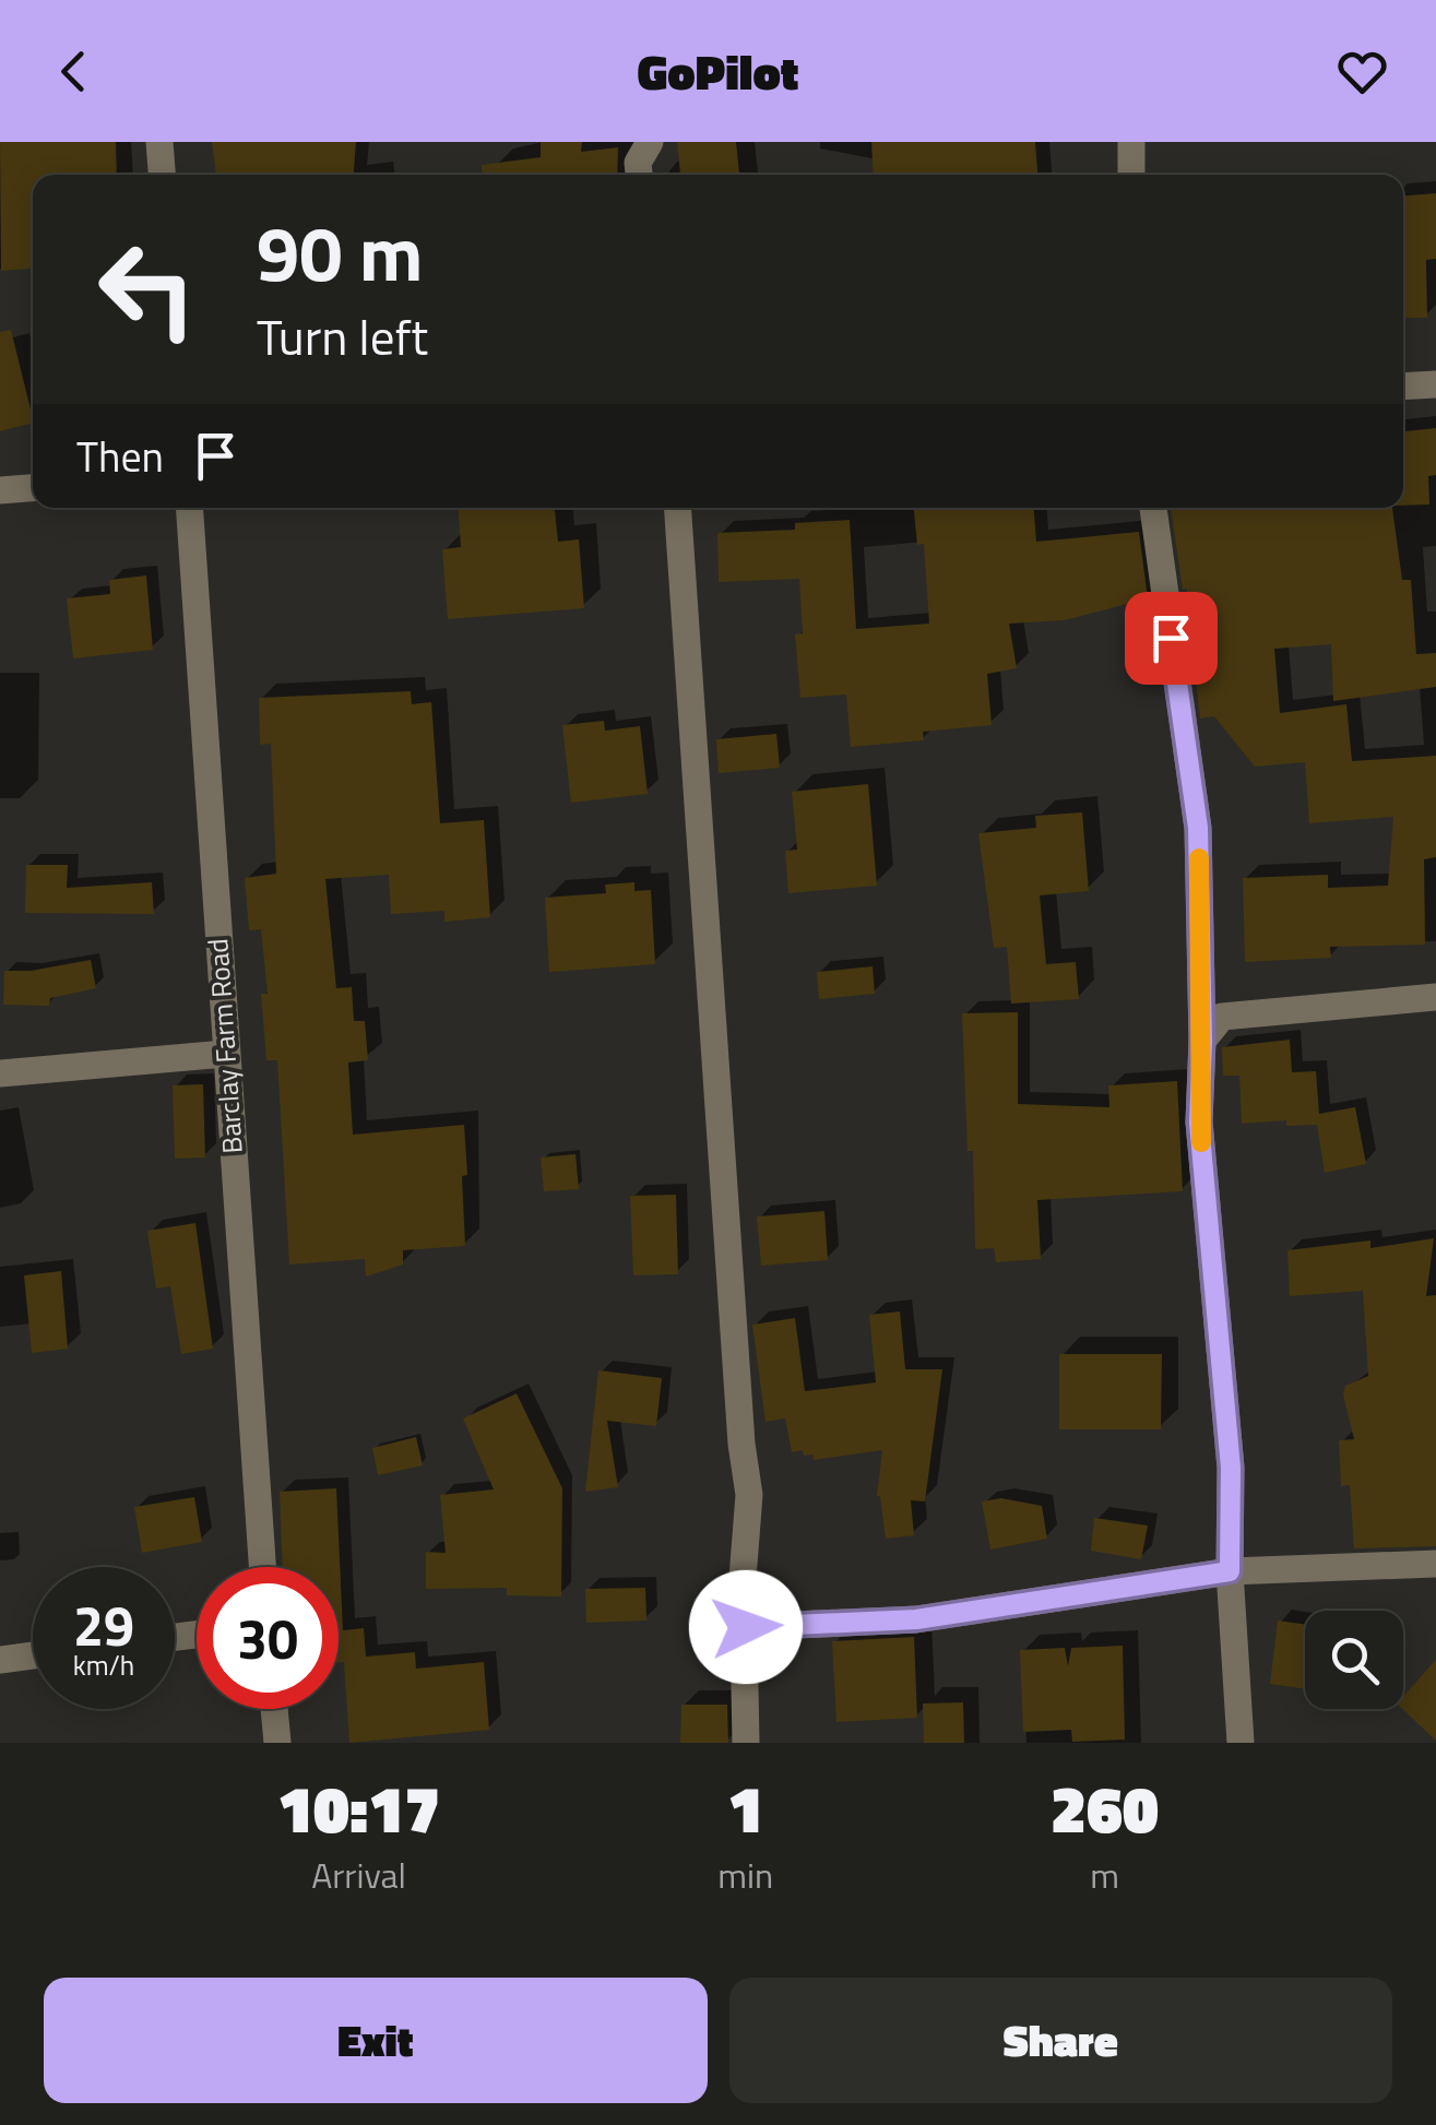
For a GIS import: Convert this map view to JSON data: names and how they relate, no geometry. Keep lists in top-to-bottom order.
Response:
{
  "streets": {
    "street": ["Barclay Farm Road"]
  },
  "page": {
    "header": "GoPilot",
    "turn": ["90 m", "Turn left"],
    "then": "Then",
    "speed": "29 km/h",
    "limit": "30",
    "eta": [
      "10:17",
      "Arrival",
      "1",
      "min",
      "260",
      "m"
    ],
    "buttons": ["Exit", "Share"]
  }
}
